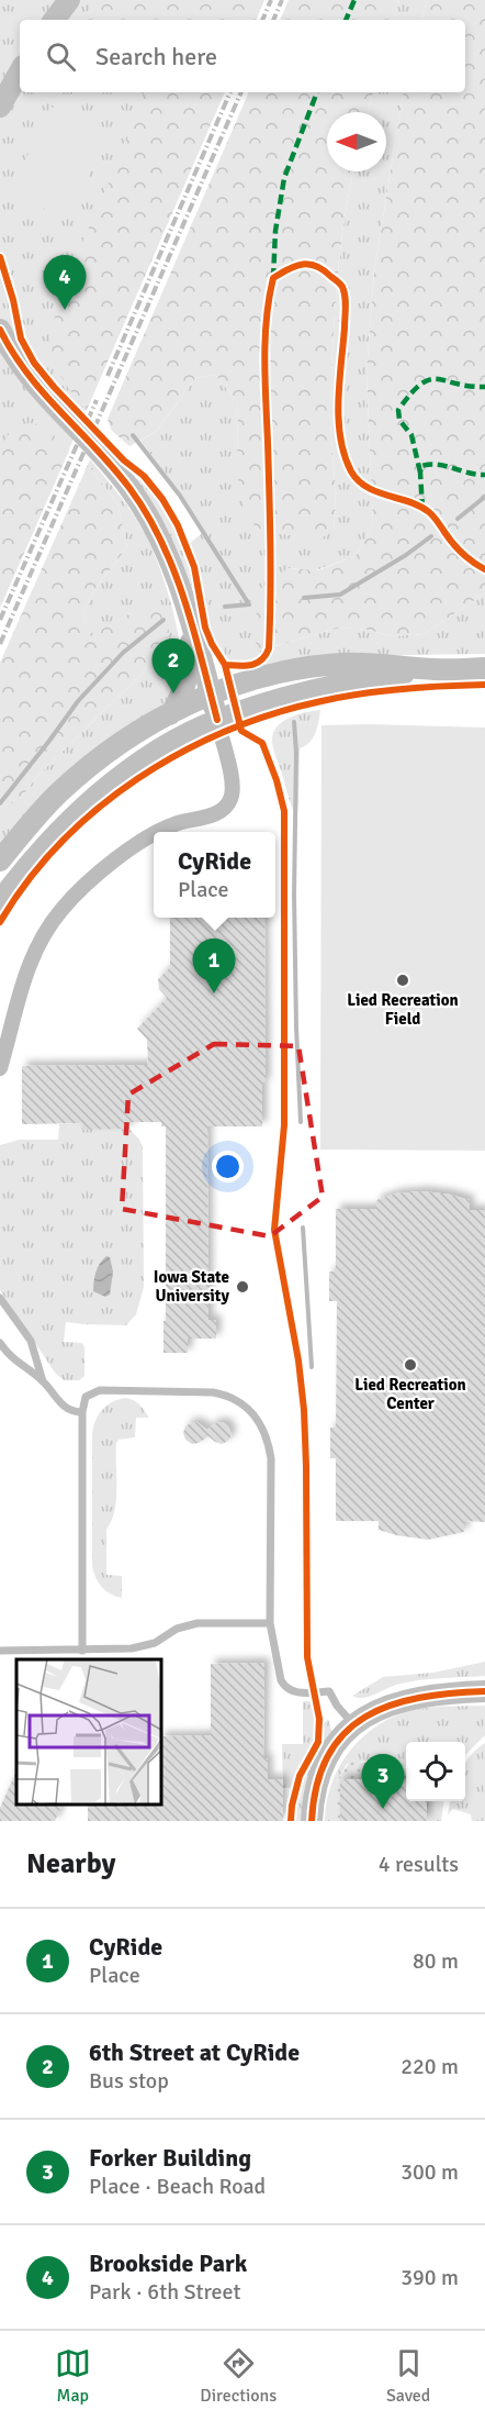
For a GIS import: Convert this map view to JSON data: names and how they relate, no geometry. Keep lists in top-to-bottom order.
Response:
{
  "places": ["Lied Recreation Field", "Iowa State University", "Lied Recreation Center"],
  "north": "left",
  "page": {
    "search": "Search here",
    "pins": [
      "4",
      "2",
      "1",
      "3"
    ],
    "popup": ["CyRide", "Place"],
    "heading": ["Nearby", "4 results"],
    "list": [
      {
        "mark": "1",
        "name": "CyRide",
        "note": "Place",
        "value": "80 m"
      },
      {
        "mark": "2",
        "name": "6th Street at CyRide",
        "note": "Bus stop",
        "value": "220 m"
      },
      {
        "mark": "3",
        "name": "Forker Building",
        "note": "Place · Beach Road",
        "value": "300 m"
      },
      {
        "mark": "4",
        "name": "Brookside Park",
        "note": "Park · 6th Street",
        "value": "390 m"
      }
    ],
    "nav": ["Map", "Directions", "Saved"]
  }
}
